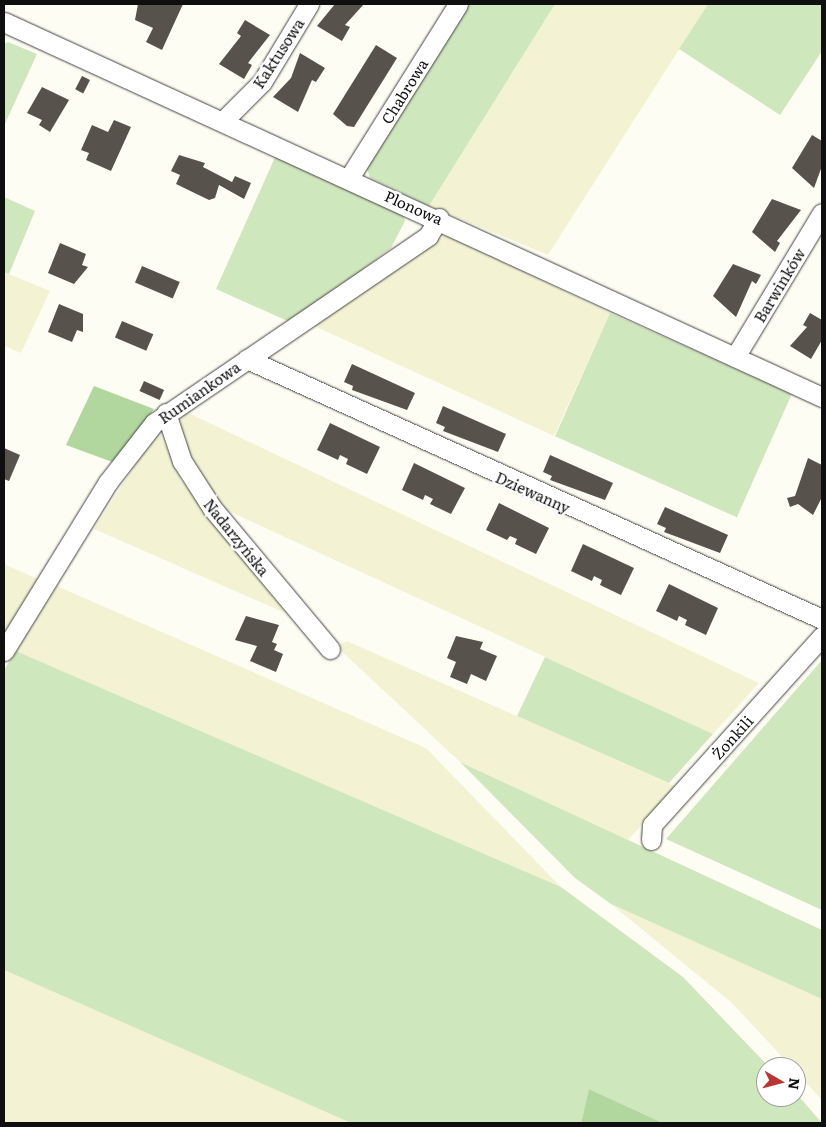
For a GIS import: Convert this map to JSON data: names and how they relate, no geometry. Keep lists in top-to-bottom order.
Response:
{
  "streets": {
    "street": [
      "Kaktusowa",
      "Chabrowa",
      "Plonowa",
      "Barwinków",
      "Rumiankowa",
      "Dziewanny",
      "Nadarzyńska",
      "Żonkili"
    ]
  },
  "crossings": [
    ["Kaktusowa", "Plonowa"],
    ["Chabrowa", "Plonowa"],
    ["Plonowa", "Barwinków"],
    ["Plonowa", "Rumiankowa"],
    ["Rumiankowa", "Dziewanny"],
    ["Rumiankowa", "Nadarzyńska"]
  ],
  "north": "right"
}
